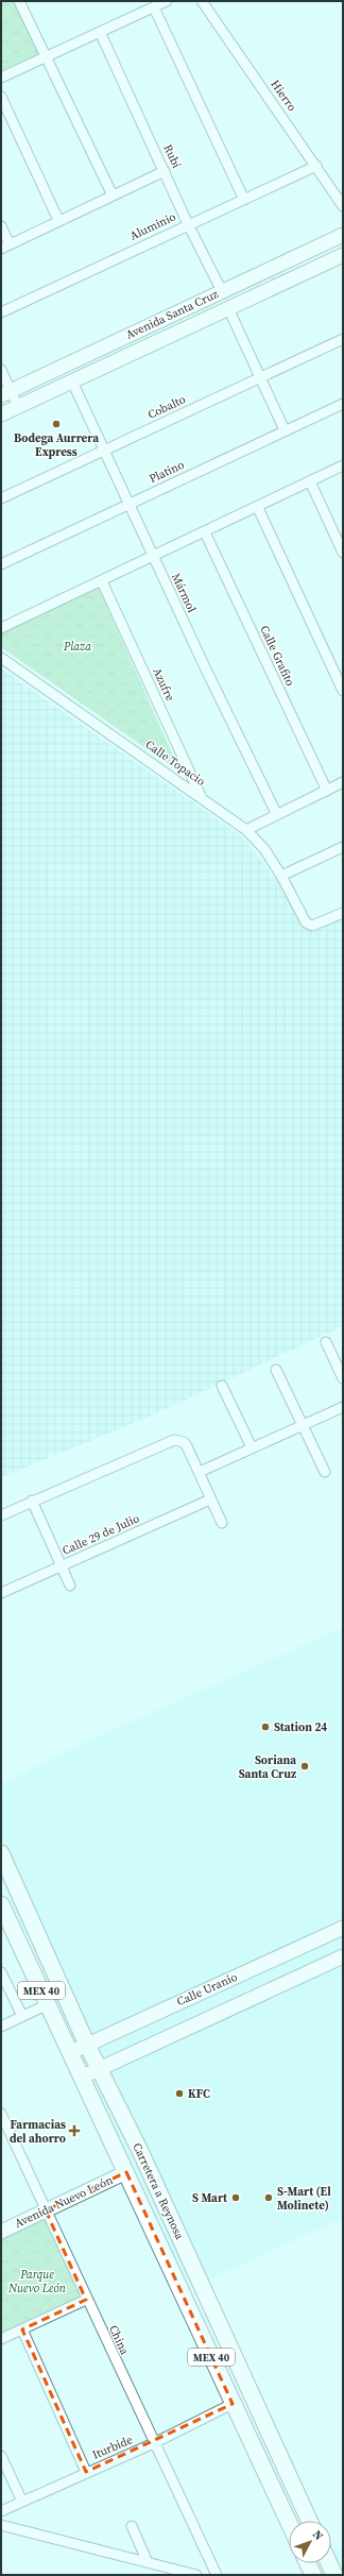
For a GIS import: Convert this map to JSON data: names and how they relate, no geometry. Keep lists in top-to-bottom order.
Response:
{
  "streets": {
    "main road": ["MEX 40", "Carretera a Reynosa"],
    "street": [
      "Hierro",
      "Rubí",
      "Aluminio",
      "Avenida Santa Cruz",
      "Cobalto",
      "Platino",
      "Mármol",
      "Calle Grafito",
      "Azufre",
      "Calle Topacio",
      "Calle 29 de Julio",
      "Calle Uranio",
      "Avenida Nuevo León",
      "China",
      "Iturbide"
    ]
  },
  "crossings": [
    ["Hierro", "Aluminio"],
    ["Rubí", "Aluminio"],
    ["Rubí", "Avenida Santa Cruz"],
    ["Avenida Santa Cruz", "Mármol"],
    ["Cobalto", "Mármol"],
    ["Platino", "Mármol"],
    ["Azufre", "Calle Topacio"],
    ["Calle Uranio", "Carretera a Reynosa"],
    ["Carretera a Reynosa", "Avenida Nuevo León"],
    ["Carretera a Reynosa", "Iturbide"],
    ["Avenida Nuevo León", "China"],
    ["China", "Iturbide"]
  ],
  "parks": ["Plaza", "Parque Nuevo León"],
  "places": {
    "other": [
      "Bodega Aurrera Express",
      "Station 24",
      "Soriana Santa Cruz",
      "KFC",
      "S Mart",
      "S-Mart (El Molinete)"
    ],
    "health": ["Farmacias del ahorro"]
  },
  "north": "top right"
}
